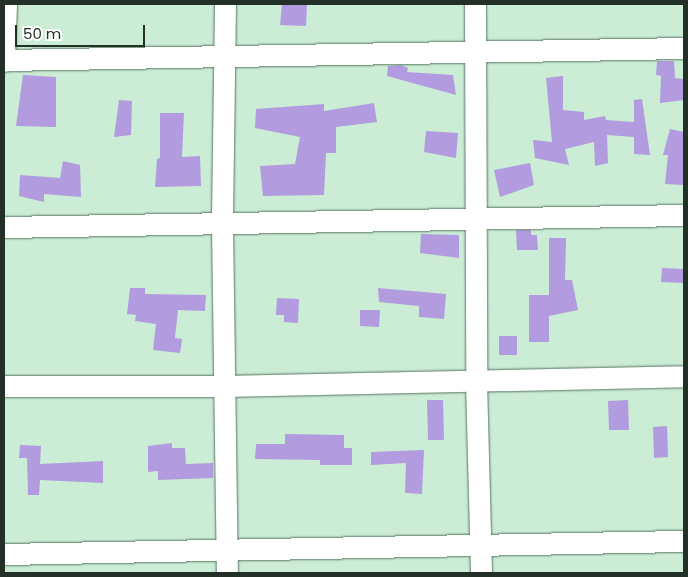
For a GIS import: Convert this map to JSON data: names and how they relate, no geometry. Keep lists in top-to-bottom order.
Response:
{
  "scale_bar": "50 m"
}
